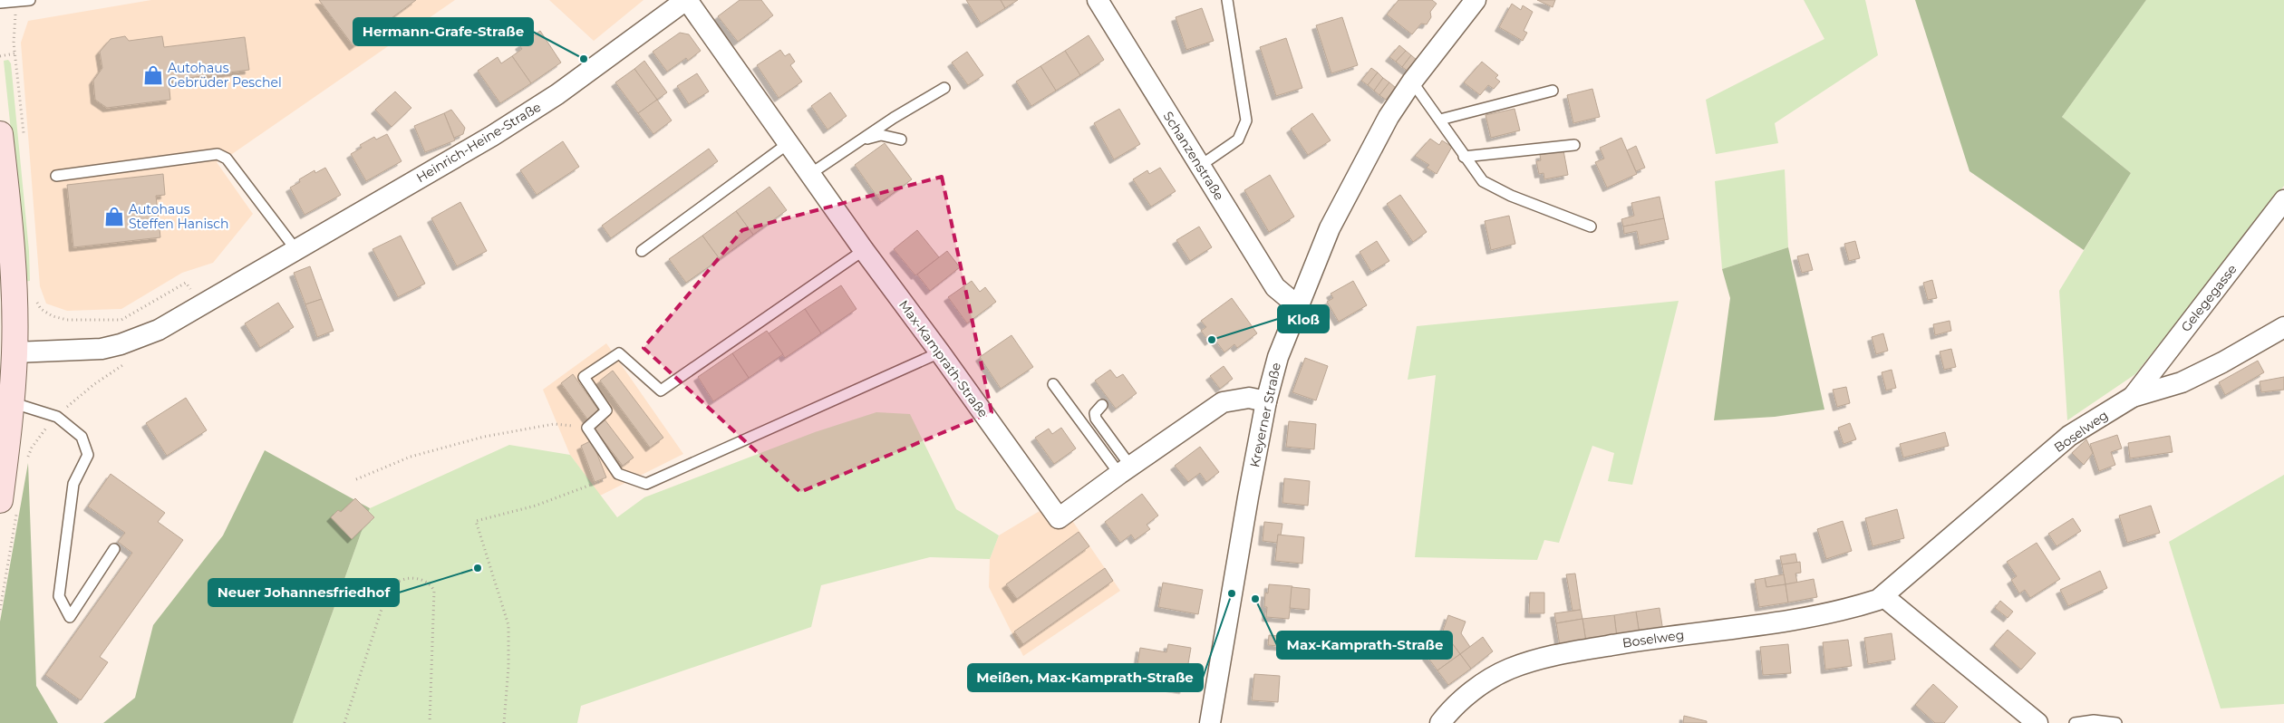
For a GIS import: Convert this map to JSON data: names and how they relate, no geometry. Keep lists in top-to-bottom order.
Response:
{
  "streets": {
    "street": [
      "Heinrich-Heine-Straße",
      "Schanzenstraße",
      "Gelegegasse",
      "Max-Kamprath-Straße",
      "Kreyerner Straße",
      "Boselweg"
    ]
  },
  "crossings": [
    ["Heinrich-Heine-Straße", "Max-Kamprath-Straße"],
    ["Schanzenstraße", "Kreyerner Straße"],
    ["Gelegegasse", "Boselweg"],
    ["Max-Kamprath-Straße", "Kreyerner Straße"]
  ],
  "places": {
    "other": [
      "Hermann-Grafe-Straße",
      "Kloß",
      "Neuer Johannesfriedhof",
      "Meißen, Max-Kamprath-Straße",
      "Max-Kamprath-Straße"
    ],
    "shop": ["Autohaus Gebrüder Peschel", "Autohaus Steffen Hanisch"]
  }
}
